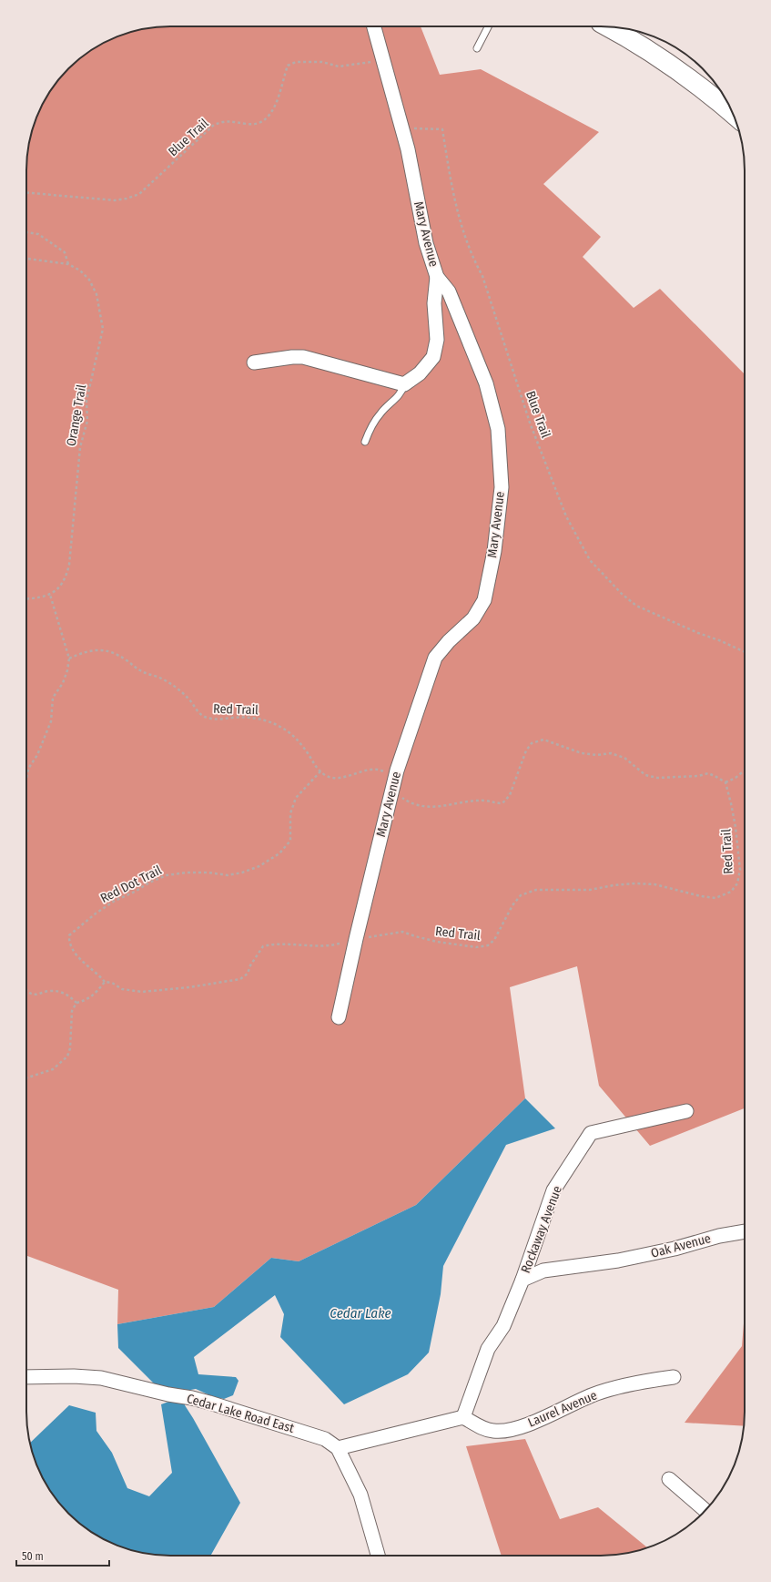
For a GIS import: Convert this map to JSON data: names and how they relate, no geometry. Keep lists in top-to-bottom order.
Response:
{
  "streets": {
    "street": [
      "Mary Avenue",
      "Rockaway Avenue",
      "Oak Avenue",
      "Laurel Avenue",
      "Cedar Lake Road East"
    ],
    "path": [
      "Blue Trail",
      "Orange Trail",
      "Red Trail",
      "Red Dot Trail"
    ]
  },
  "crossings": [
    ["Blue Trail", "Mary Avenue"],
    ["Mary Avenue", "Red Trail"],
    ["Red Trail", "Red Dot Trail"],
    ["Rockaway Avenue", "Oak Avenue"],
    ["Rockaway Avenue", "Laurel Avenue"]
  ],
  "water": ["Cedar Lake"],
  "scale_bar": "50 m"
}
